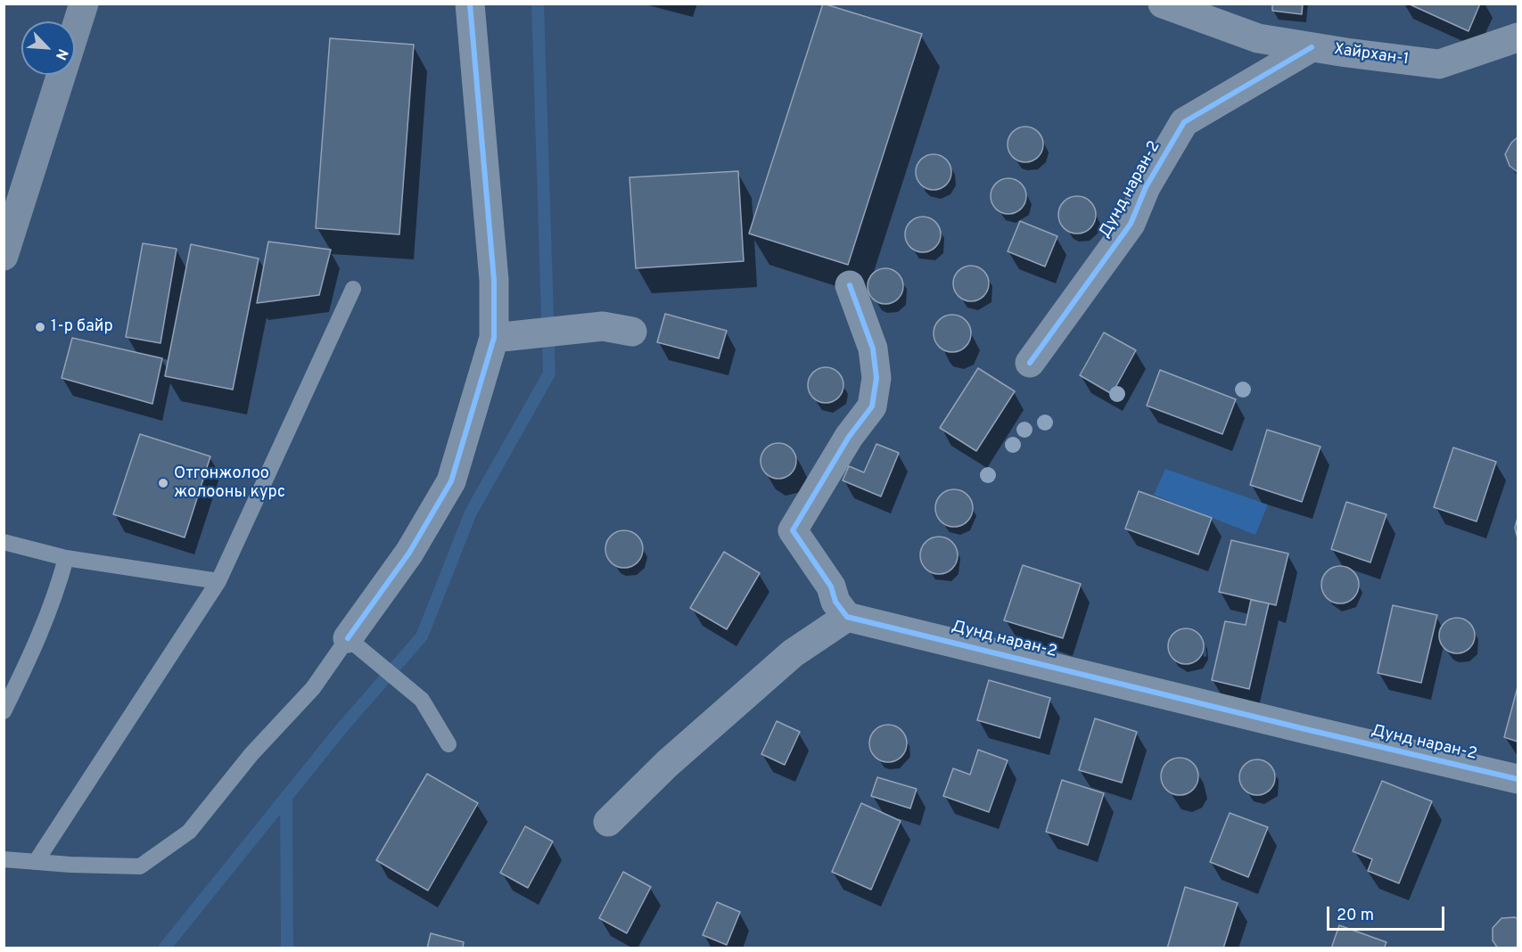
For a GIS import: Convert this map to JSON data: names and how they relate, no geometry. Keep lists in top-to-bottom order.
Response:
{
  "streets": {
    "street": ["Хайрхан-1", "Дунд наран-2"]
  },
  "crossings": [
    ["Хайрхан-1", "Дунд наран-2"]
  ],
  "places": ["1-р байр", "Отгонжолоо жолооны курс"],
  "scale_bar": "20 m",
  "north": "bottom right"
}
